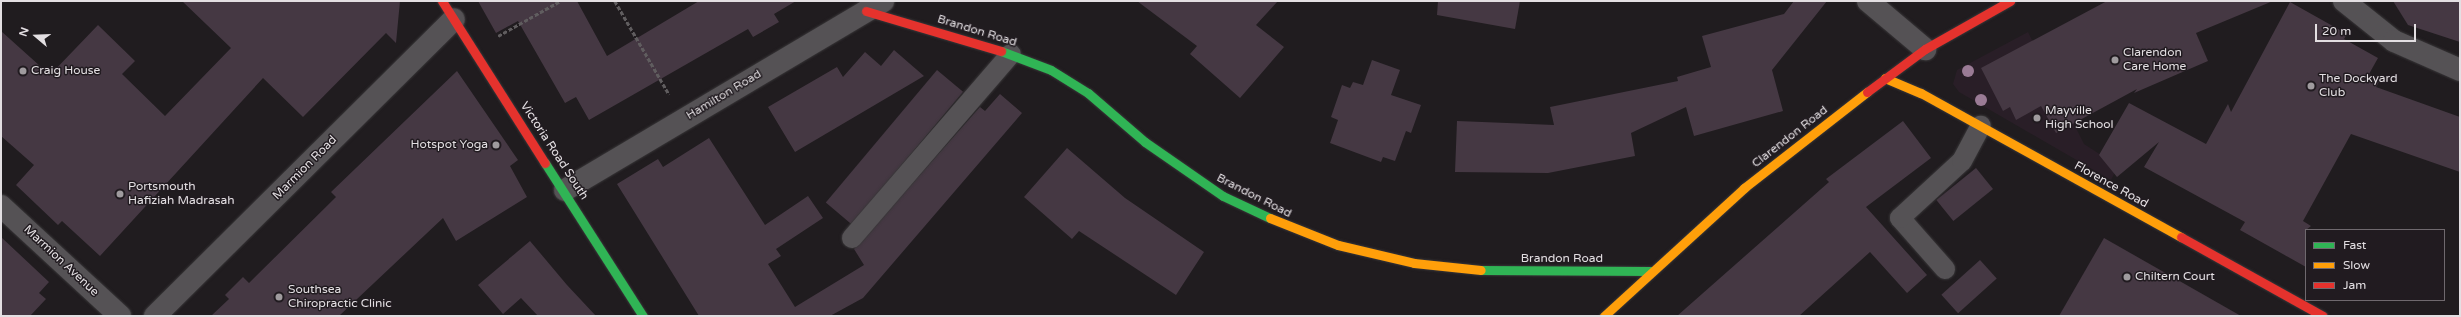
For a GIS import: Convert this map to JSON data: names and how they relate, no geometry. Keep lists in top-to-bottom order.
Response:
{
  "streets": {
    "street": [
      "Brandon Road",
      "Hamilton Road",
      "Clarendon Road",
      "Victoria Road South",
      "Marmion Road",
      "Florence Road",
      "Marmion Avenue"
    ]
  },
  "crossings": [
    ["Brandon Road", "Hamilton Road"],
    ["Brandon Road", "Clarendon Road"],
    ["Hamilton Road", "Victoria Road South"],
    ["Clarendon Road", "Florence Road"],
    ["Victoria Road South", "Marmion Road"]
  ],
  "places": [
    "Clarendon Care Home",
    "Craig House",
    "The Dockyard Club",
    "Mayville High School",
    "Hotspot Yoga",
    "Portsmouth Hafiziah Madrasah",
    "Chiltern Court",
    "Southsea Chiropractic Clinic"
  ],
  "legend": ["Fast", "Slow", "Jam"],
  "scale_bar": "20 m",
  "north": "left"
}
